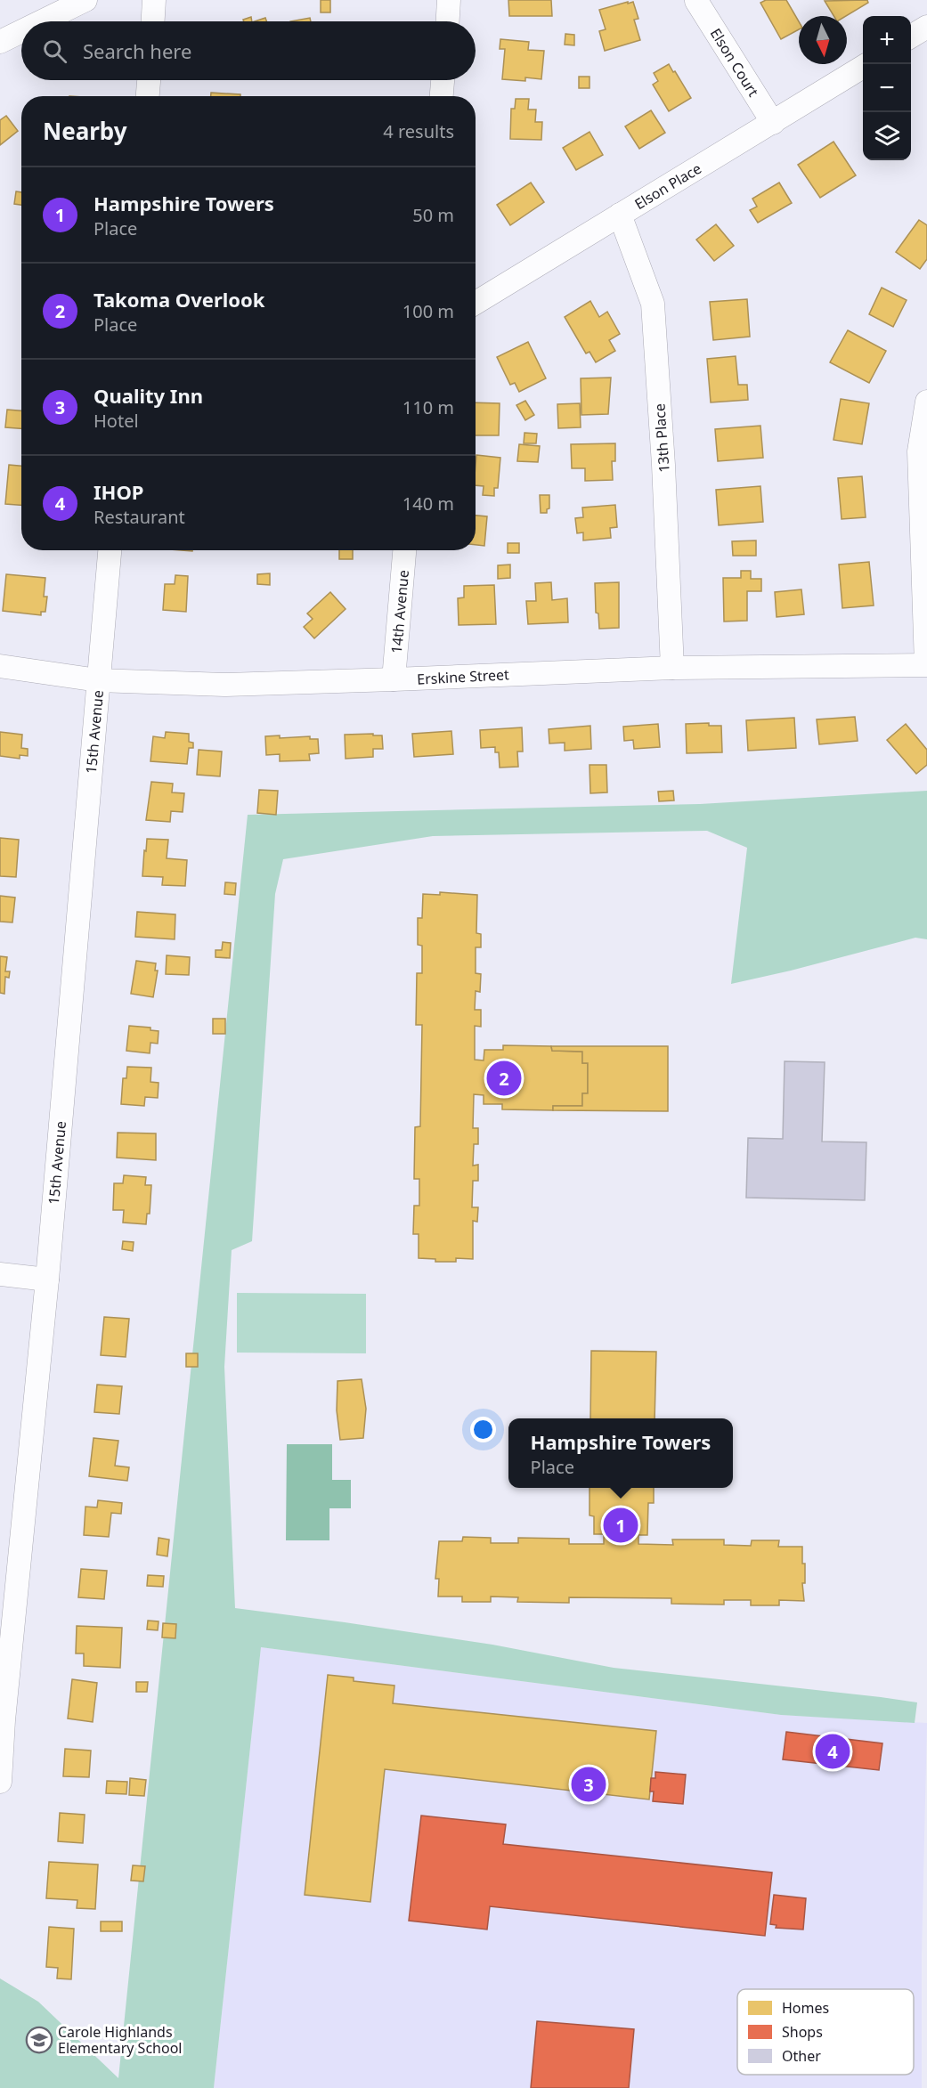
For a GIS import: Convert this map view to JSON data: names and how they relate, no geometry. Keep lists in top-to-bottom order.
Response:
{
  "streets": {
    "street": [
      "Elson Court",
      "Elson Place",
      "13th Place",
      "14th Avenue",
      "Erskine Street",
      "15th Avenue"
    ]
  },
  "crossings": [
    ["Elson Court", "Elson Place"],
    ["Elson Place", "13th Place"],
    ["13th Place", "Erskine Street"],
    ["14th Avenue", "Erskine Street"],
    ["Erskine Street", "15th Avenue"]
  ],
  "places": {
    "school or university": ["Carole Highlands Elementary School"]
  },
  "legend": ["Homes", "Shops", "Other"],
  "north": "bottom",
  "page": {
    "map_buttons": ["+", "−"],
    "search": "Search here",
    "heading": ["Nearby", "4 results"],
    "list": [
      {
        "mark": "1",
        "name": "Hampshire Towers",
        "note": "Place",
        "value": "50 m"
      },
      {
        "mark": "2",
        "name": "Takoma Overlook",
        "note": "Place",
        "value": "100 m"
      },
      {
        "mark": "3",
        "name": "Quality Inn",
        "note": "Hotel",
        "value": "110 m"
      },
      {
        "mark": "4",
        "name": "IHOP",
        "note": "Restaurant",
        "value": "140 m"
      }
    ],
    "pins": [
      "2",
      "1",
      "4",
      "3"
    ],
    "popup": ["Hampshire Towers", "Place"]
  }
}
